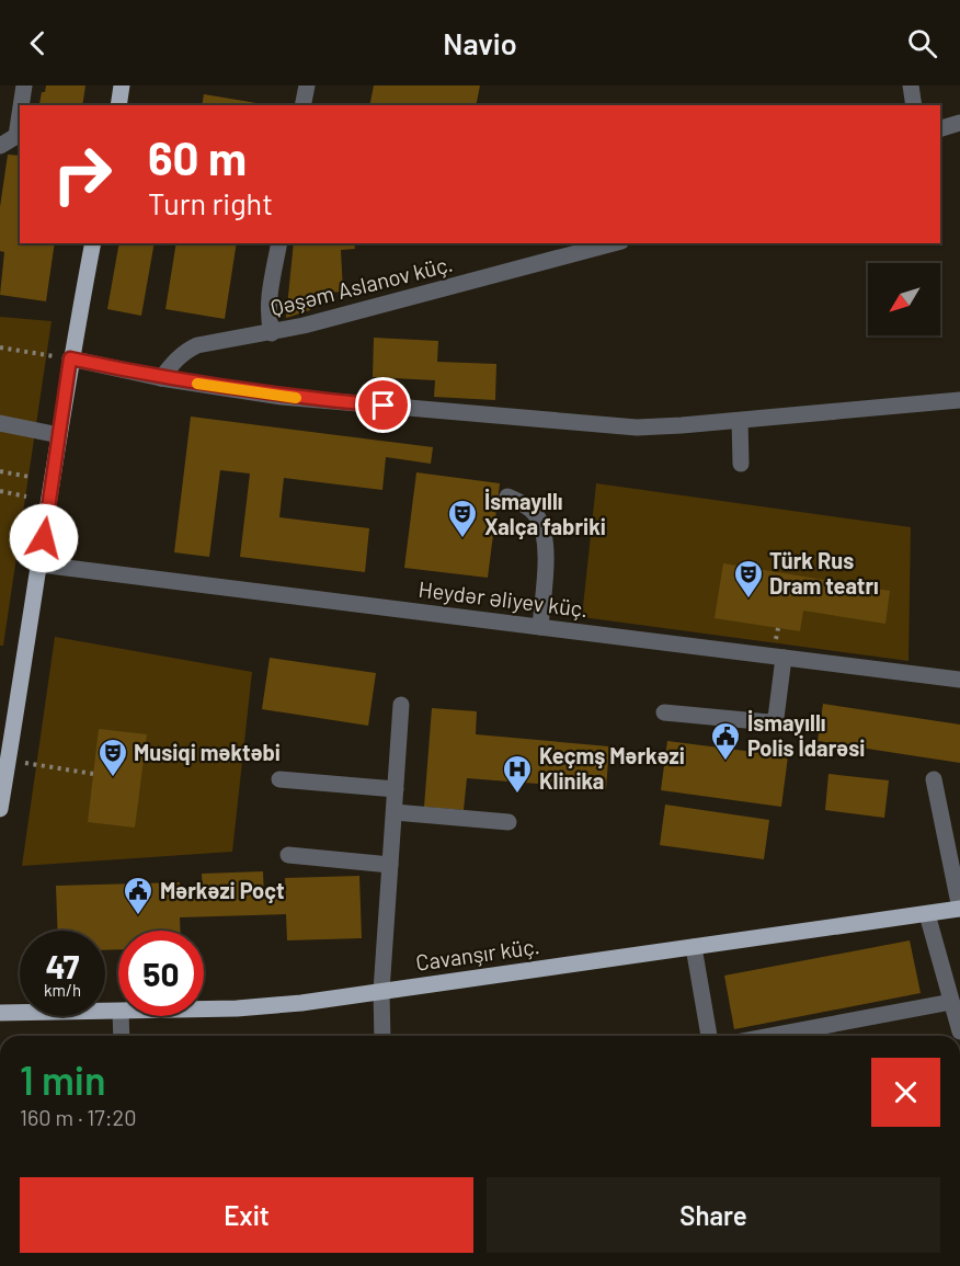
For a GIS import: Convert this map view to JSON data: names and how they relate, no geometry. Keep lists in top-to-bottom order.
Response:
{
  "streets": {
    "main road": ["Cavanşır küç."],
    "street": ["Qəşəm Aslanov küç.", "Heydər Əliyev küç."]
  },
  "places": {
    "theatre": ["İsmayıllı Xalça fabriki", "Türk Rus Dram teatrı", "Musiqi məktəbi"],
    "public building": ["İsmayıllı Polis İdarəsi", "Mərkəzi Poçt"],
    "hospital": ["Keçmş Mərkəzi Klinika"]
  },
  "north": "bottom left",
  "page": {
    "header": "Navio",
    "turn": ["60 m", "Turn right"],
    "speed": "47 km/h",
    "limit": "50",
    "heading": ["1 min", "160 m · 17:20"],
    "buttons": ["Exit", "Share"]
  }
}
